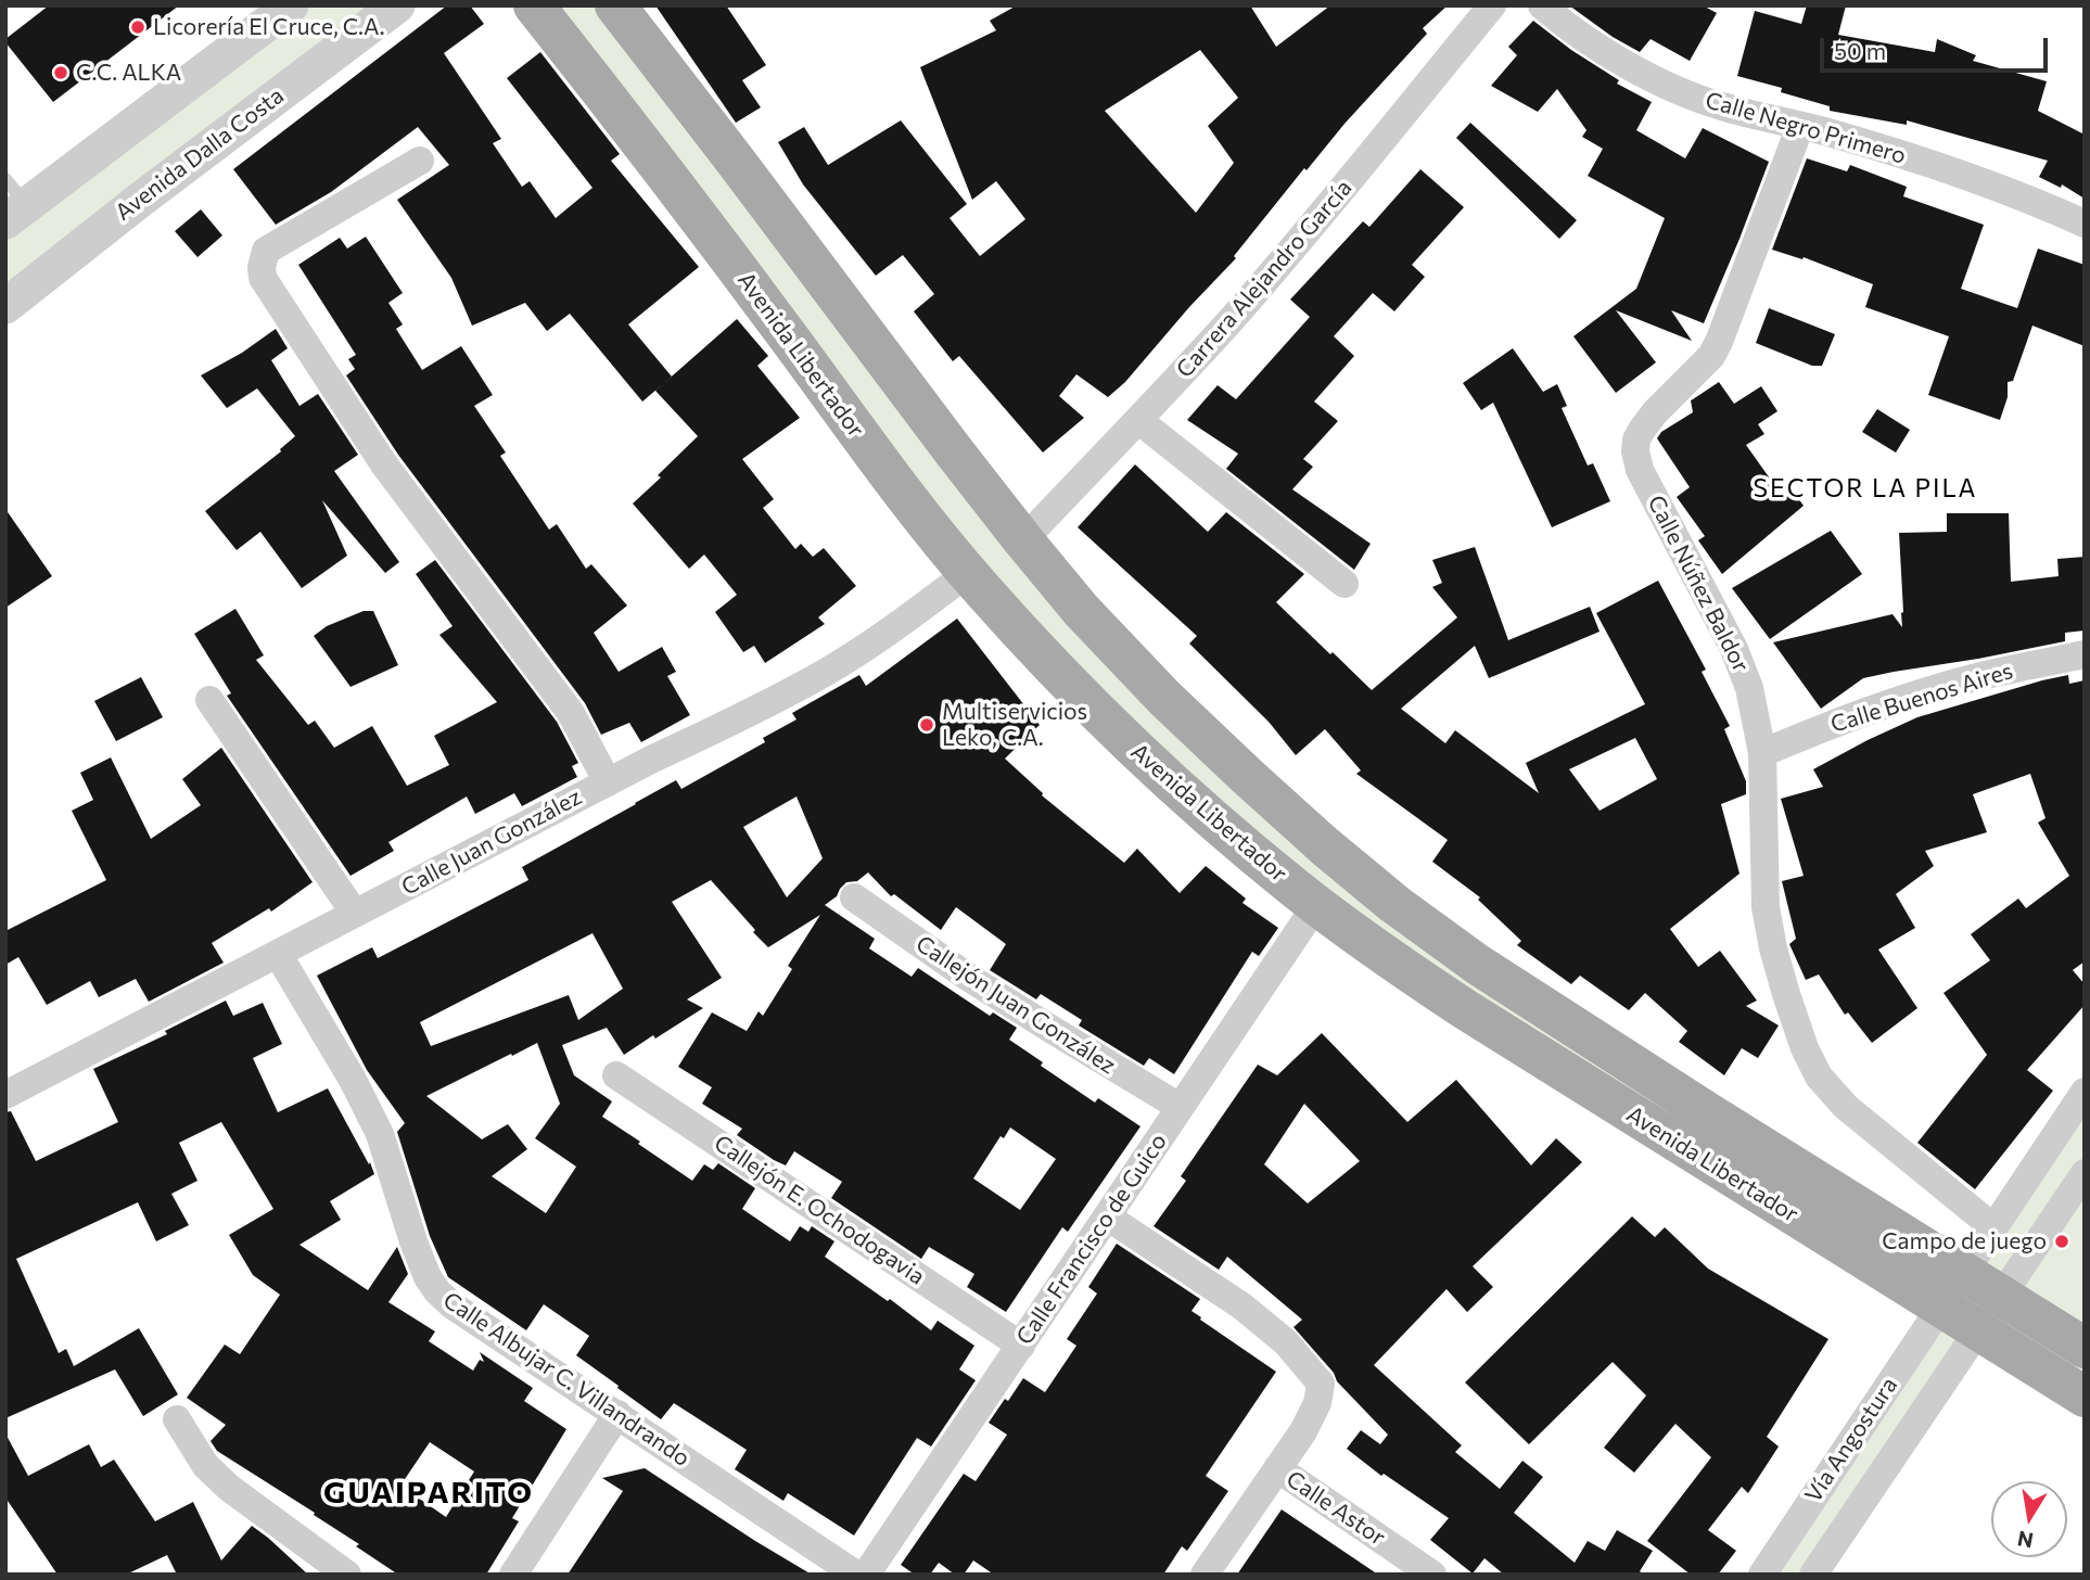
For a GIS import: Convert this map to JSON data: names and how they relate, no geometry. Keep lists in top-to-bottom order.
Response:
{
  "streets": {
    "main road": ["Avenida Libertador"],
    "street": [
      "Calle Negro Primero",
      "Avenida Dalla Costa",
      "Carrera Alejandro García",
      "Calle Núñez Baldor",
      "Calle Buenos Aires",
      "Calle Juan González",
      "Callejón Juan González",
      "Callejón E. Ochodogavia",
      "Calle Francisco de Guico",
      "Calle Albujar C. Villandrando",
      "Vía Angostura",
      "Calle Astor"
    ]
  },
  "crossings": [
    ["Calle Negro Primero", "Calle Núñez Baldor"],
    ["Carrera Alejandro García", "Avenida Libertador"],
    ["Avenida Libertador", "Calle Juan González"],
    ["Avenida Libertador", "Calle Francisco de Guico"],
    ["Avenida Libertador", "Vía Angostura"],
    ["Calle Núñez Baldor", "Calle Buenos Aires"],
    ["Calle Juan González", "Calle Albujar C. Villandrando"],
    ["Callejón Juan González", "Calle Francisco de Guico"],
    ["Callejón E. Ochodogavia", "Calle Francisco de Guico"]
  ],
  "districts": ["SECTOR LA PILA", "GUAIPARITO"],
  "places": [
    "Licorería El Cruce, C.A.",
    "C.C. ALKA",
    "Multiservicios Leko, C.A.",
    "Campo de juego"
  ],
  "scale_bar": "50 m",
  "north": "bottom"
}
